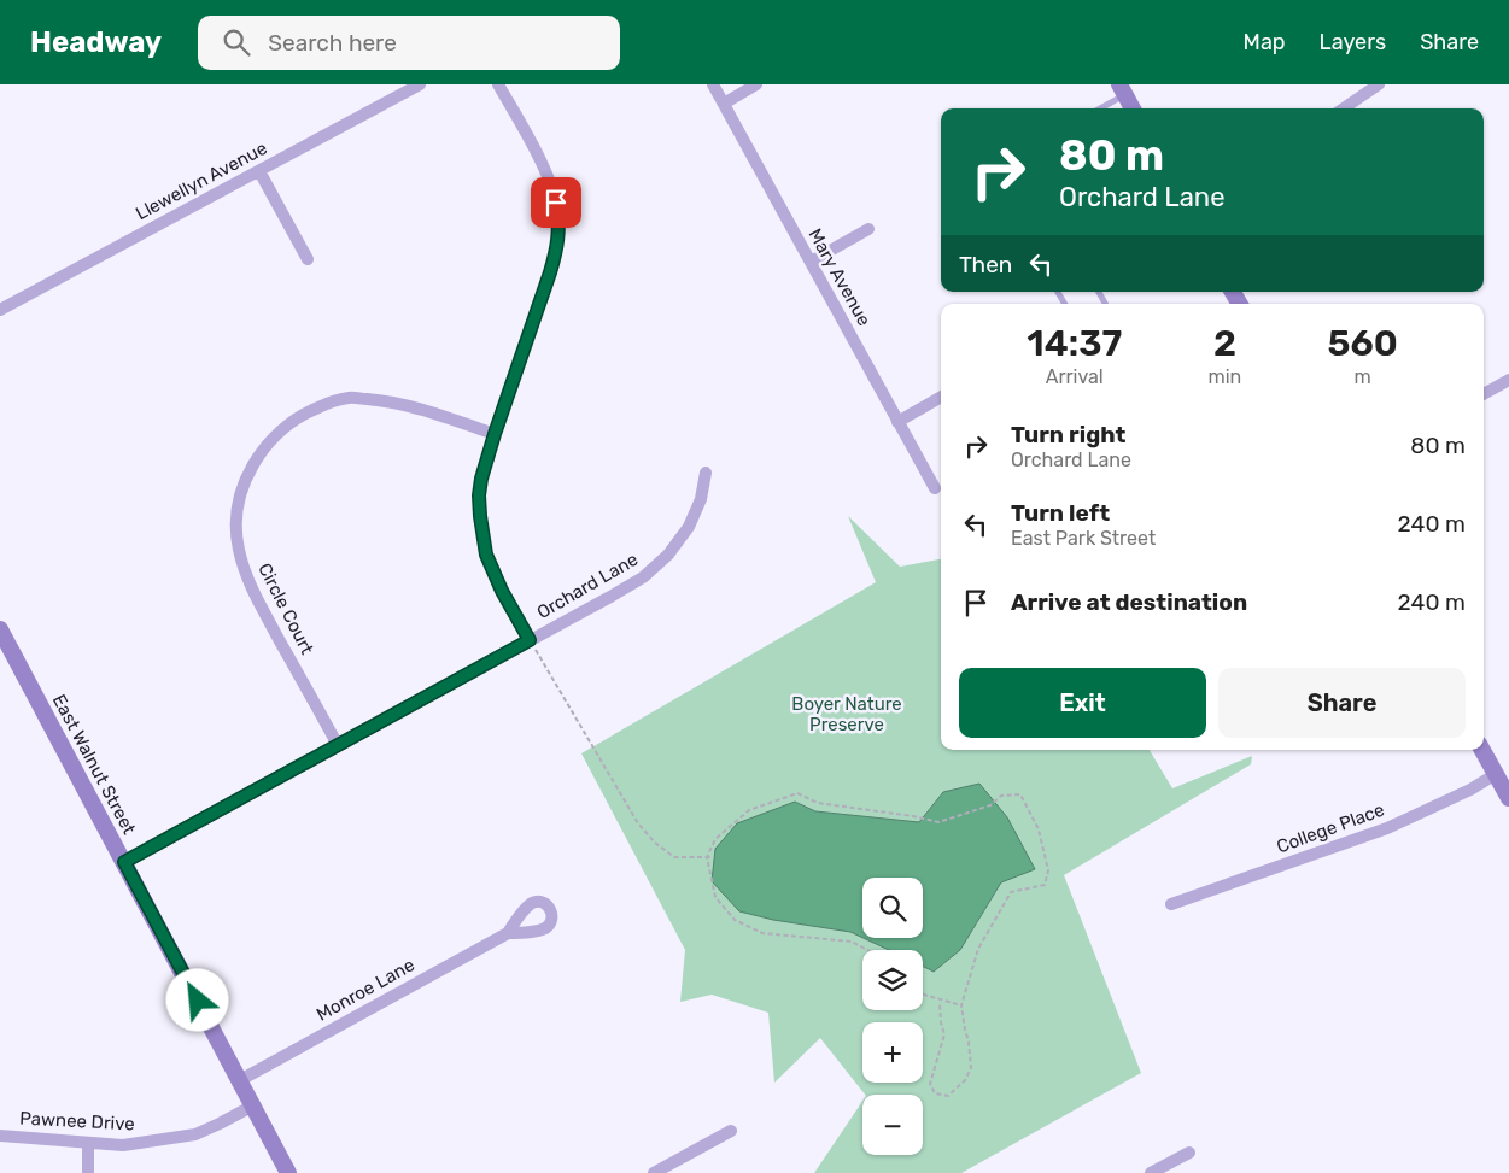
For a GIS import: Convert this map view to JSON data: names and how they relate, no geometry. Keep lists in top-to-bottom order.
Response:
{
  "streets": {
    "main road": ["East Walnut Street"],
    "street": [
      "Llewellyn Avenue",
      "Mary Avenue",
      "Orchard Lane",
      "Circle Court",
      "College Place",
      "Monroe Lane",
      "Pawnee Drive"
    ]
  },
  "crossings": [
    ["Orchard Lane", "Circle Court"],
    ["Orchard Lane", "East Walnut Street"],
    ["East Walnut Street", "Monroe Lane"],
    ["East Walnut Street", "Pawnee Drive"]
  ],
  "parks": ["Boyer Nature Preserve"],
  "page": {
    "header": "Headway",
    "search": "Search here",
    "nav": ["Map", "Layers", "Share"],
    "turn": ["80 m", "Orchard Lane"],
    "then": "Then",
    "eta": [
      "14:37",
      "Arrival",
      "2",
      "min",
      "560",
      "m"
    ],
    "list": [
      {
        "name": "Turn right",
        "note": "Orchard Lane",
        "value": "80 m"
      },
      {
        "name": "Turn left",
        "note": "East Park Street",
        "value": "240 m"
      },
      {
        "name": "Arrive at destination",
        "value": "240 m"
      }
    ],
    "buttons": ["Exit", "Share"],
    "map_buttons": ["+", "−"]
  }
}
